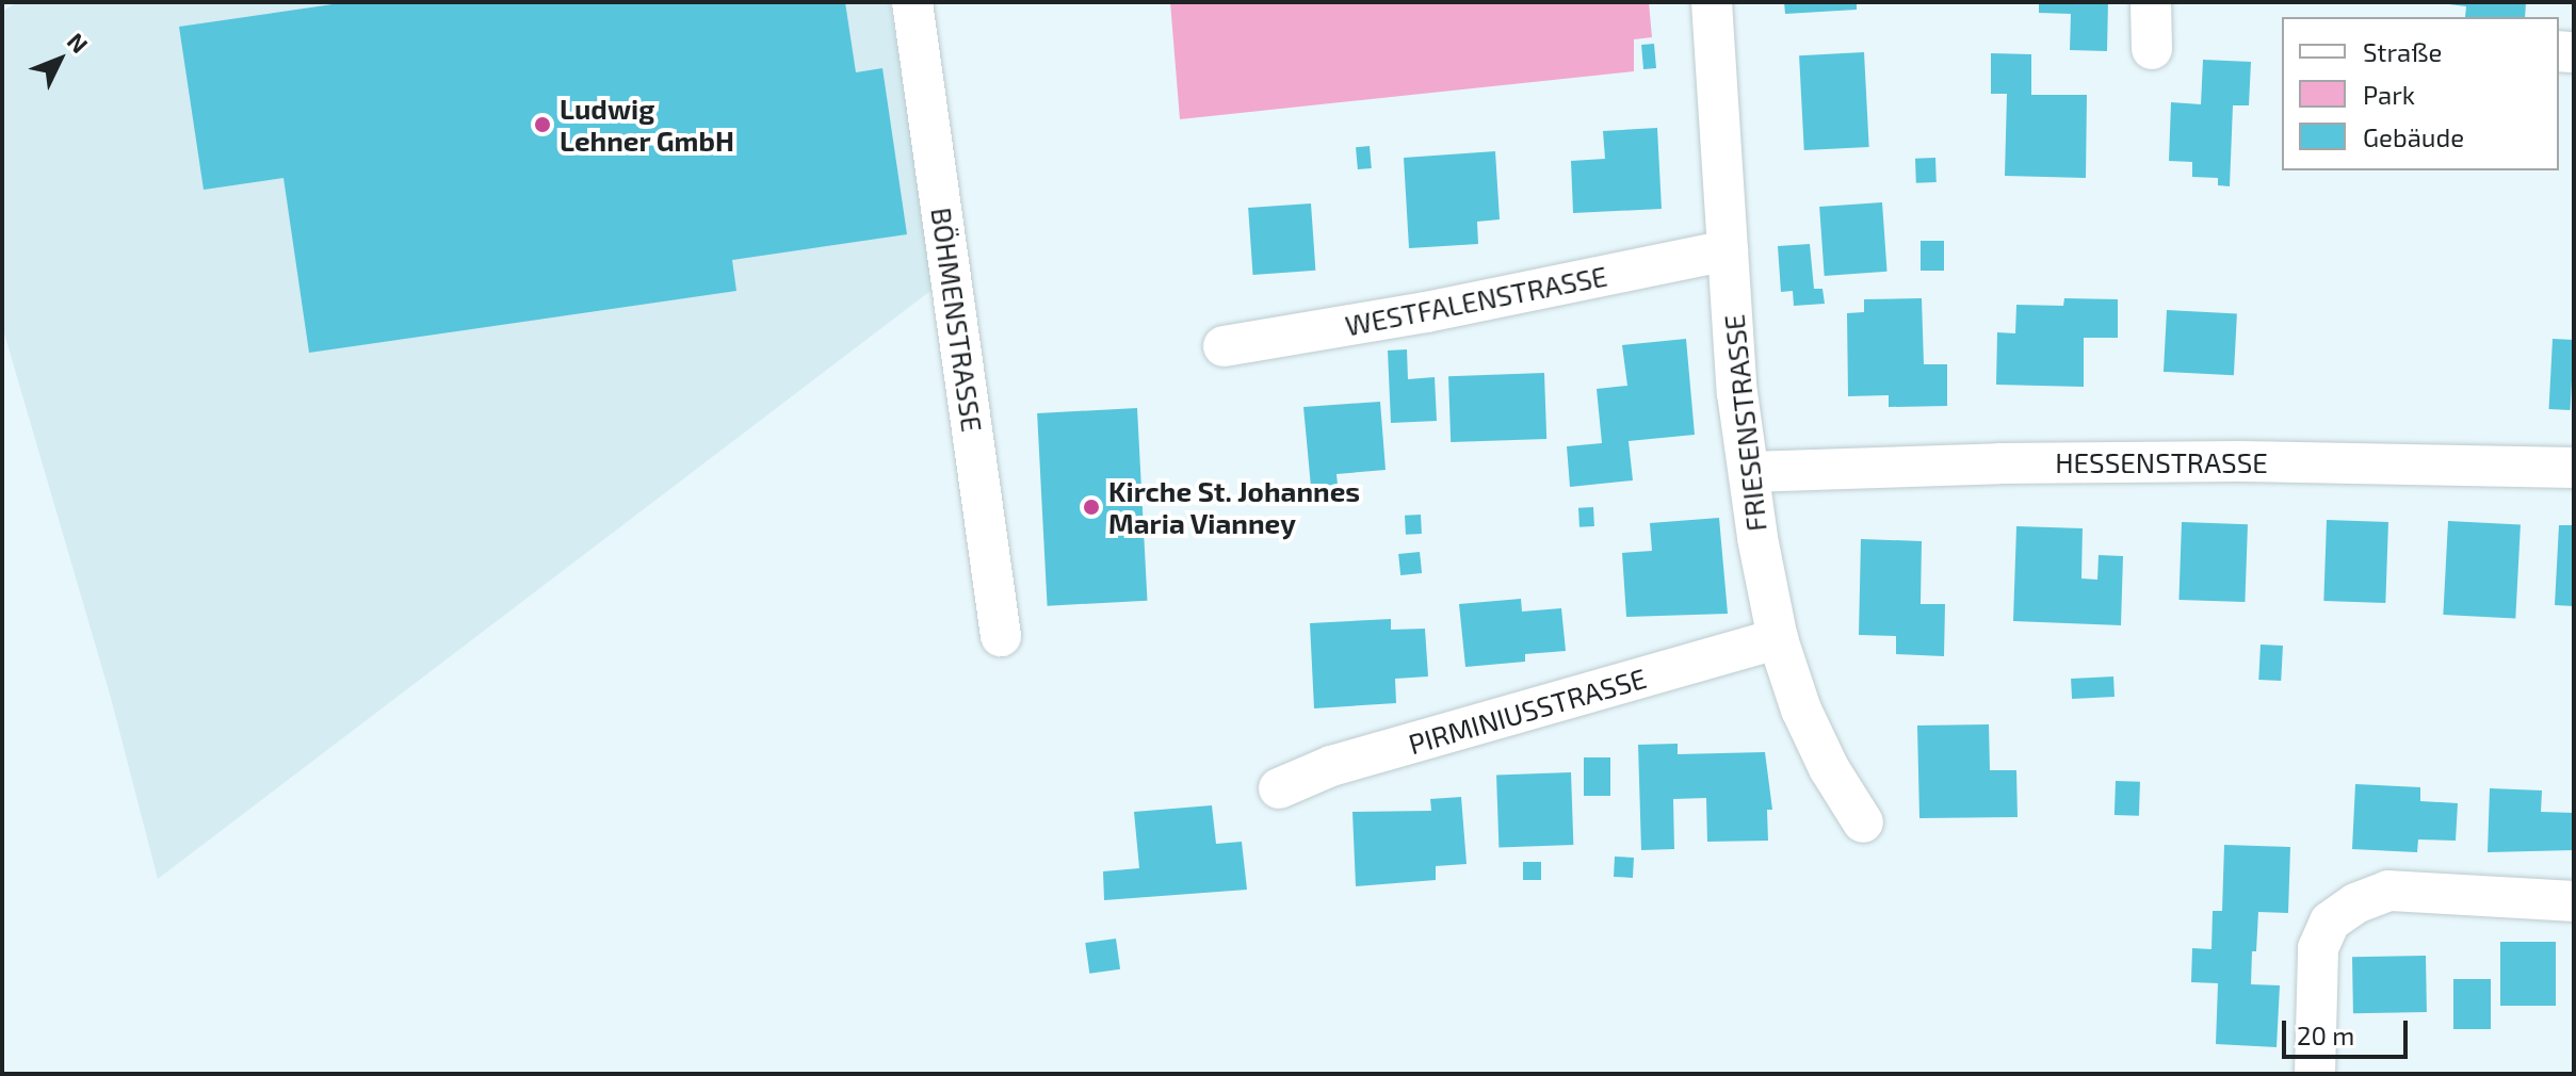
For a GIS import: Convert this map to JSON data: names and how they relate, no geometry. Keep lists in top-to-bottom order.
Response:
{
  "streets": {
    "street": [
      "WESTFALENSTRASSE",
      "BÖHMENSTRASSE",
      "FRIESENSTRASSE",
      "HESSENSTRASSE",
      "PIRMINIUSSTRASSE"
    ]
  },
  "crossings": [
    ["WESTFALENSTRASSE", "FRIESENSTRASSE"],
    ["FRIESENSTRASSE", "HESSENSTRASSE"],
    ["FRIESENSTRASSE", "PIRMINIUSSTRASSE"]
  ],
  "places": ["Ludwig Lehner GmbH", "Kirche St. Johannes Maria Vianney"],
  "legend": ["Straße", "Park", "Gebäude"],
  "scale_bar": "20 m",
  "north": "top right"
}
